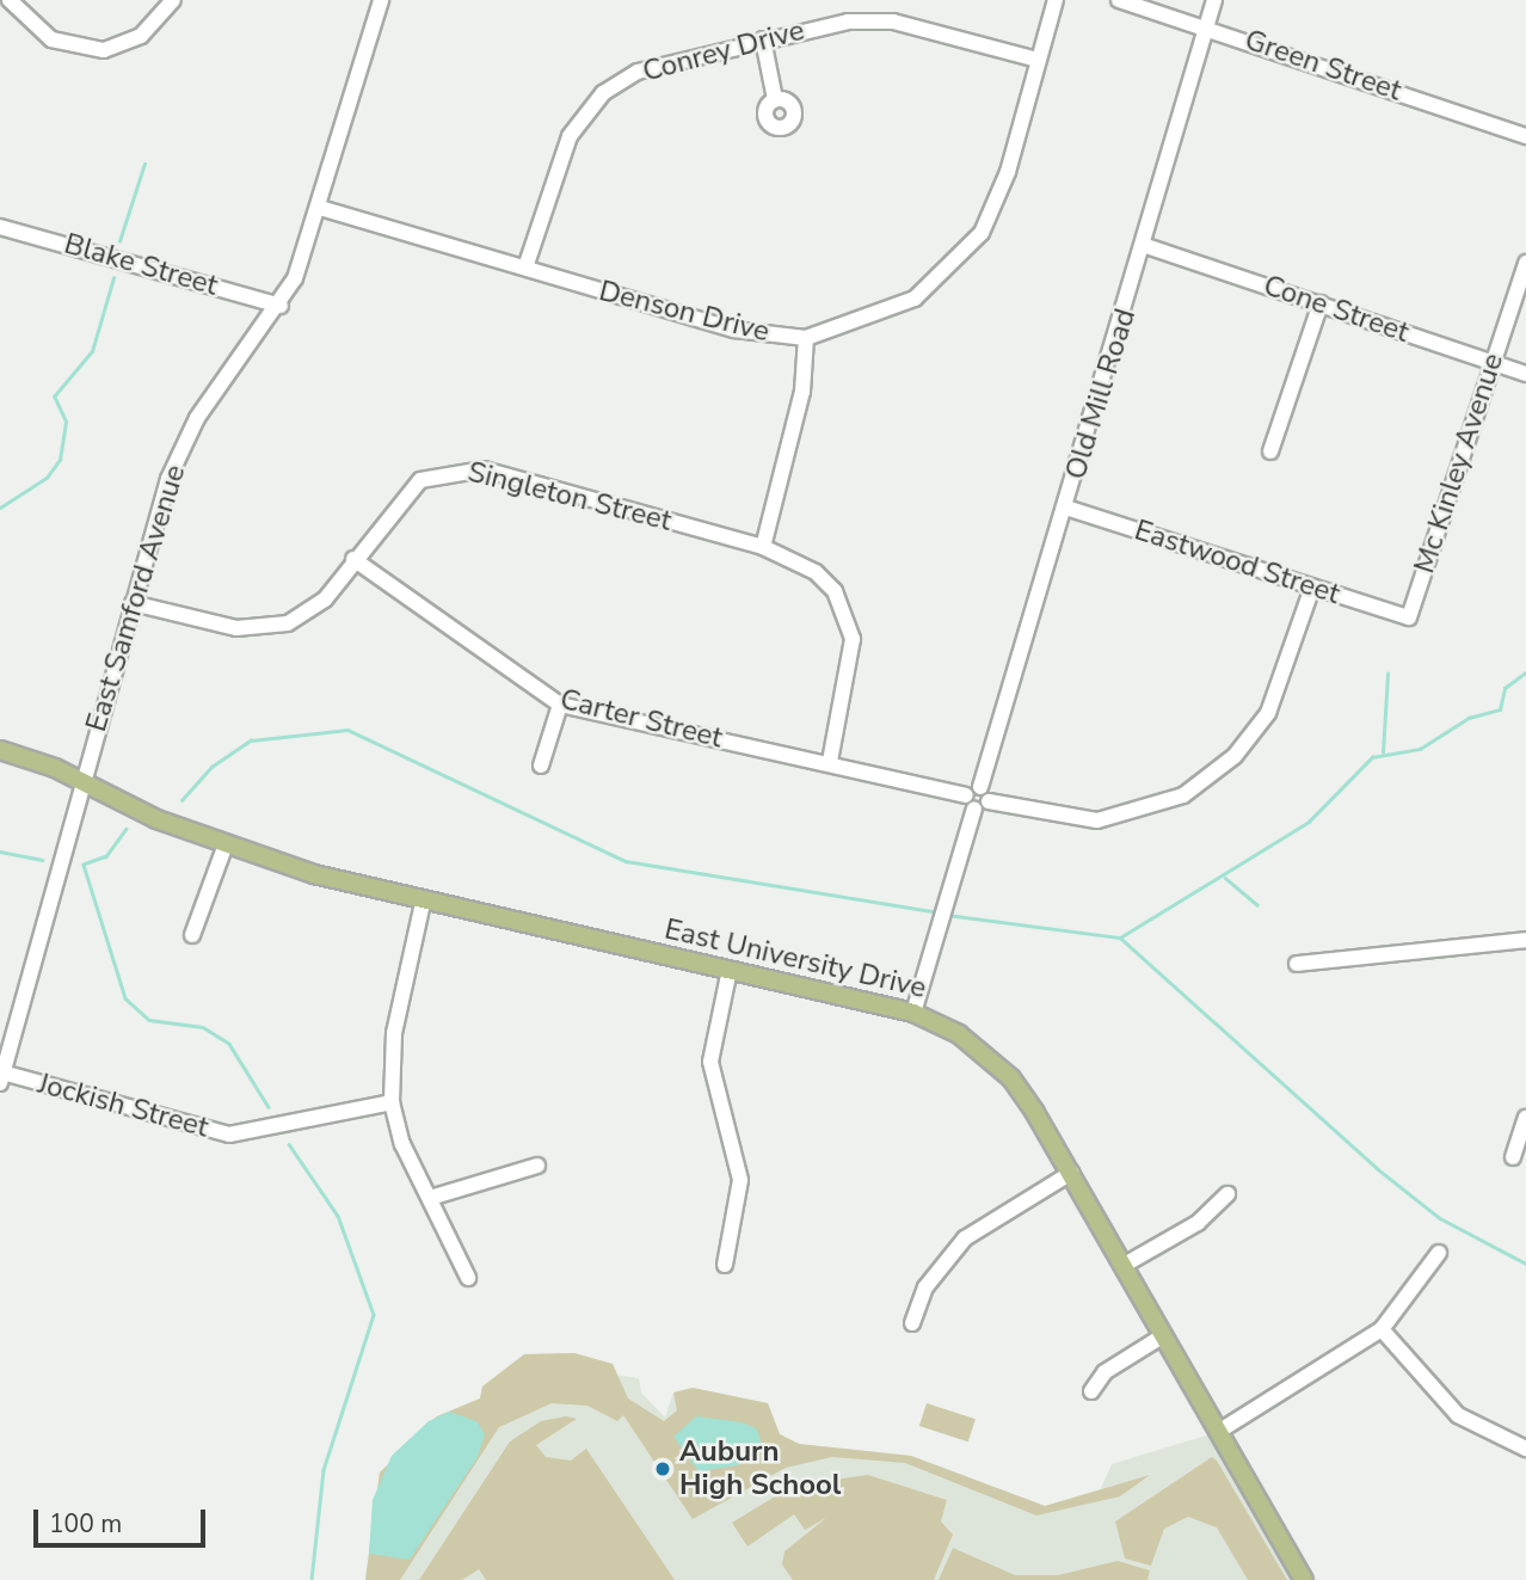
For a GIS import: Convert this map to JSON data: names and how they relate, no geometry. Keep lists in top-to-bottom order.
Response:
{
  "streets": {
    "main road": ["East University Drive"],
    "street": [
      "Conrey Drive",
      "Green Street",
      "Blake Street",
      "Cone Street",
      "Denson Drive",
      "Old Mill Road",
      "Mc Kinley Avenue",
      "Singleton Street",
      "Eastwood Street",
      "East Samford Avenue",
      "Carter Street",
      "Jockish Street"
    ]
  },
  "crossings": [
    ["Conrey Drive", "Denson Drive"],
    ["Green Street", "Old Mill Road"],
    ["Blake Street", "East Samford Avenue"],
    ["Cone Street", "Old Mill Road"],
    ["Cone Street", "Mc Kinley Avenue"],
    ["Denson Drive", "East Samford Avenue"],
    ["Old Mill Road", "Eastwood Street"],
    ["Mc Kinley Avenue", "Eastwood Street"],
    ["Singleton Street", "East Samford Avenue"],
    ["Singleton Street", "Carter Street"],
    ["East Samford Avenue", "East University Drive"],
    ["East Samford Avenue", "Jockish Street"]
  ],
  "places": ["Auburn High School"],
  "scale_bar": "100 m"
}
